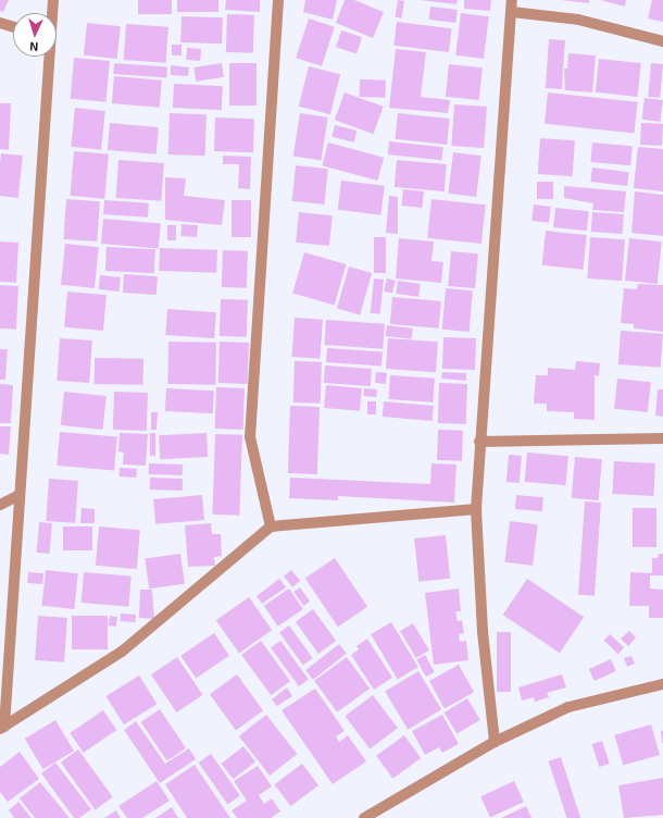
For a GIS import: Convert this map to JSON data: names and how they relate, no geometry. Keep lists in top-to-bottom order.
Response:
{
  "north": "bottom"
}
